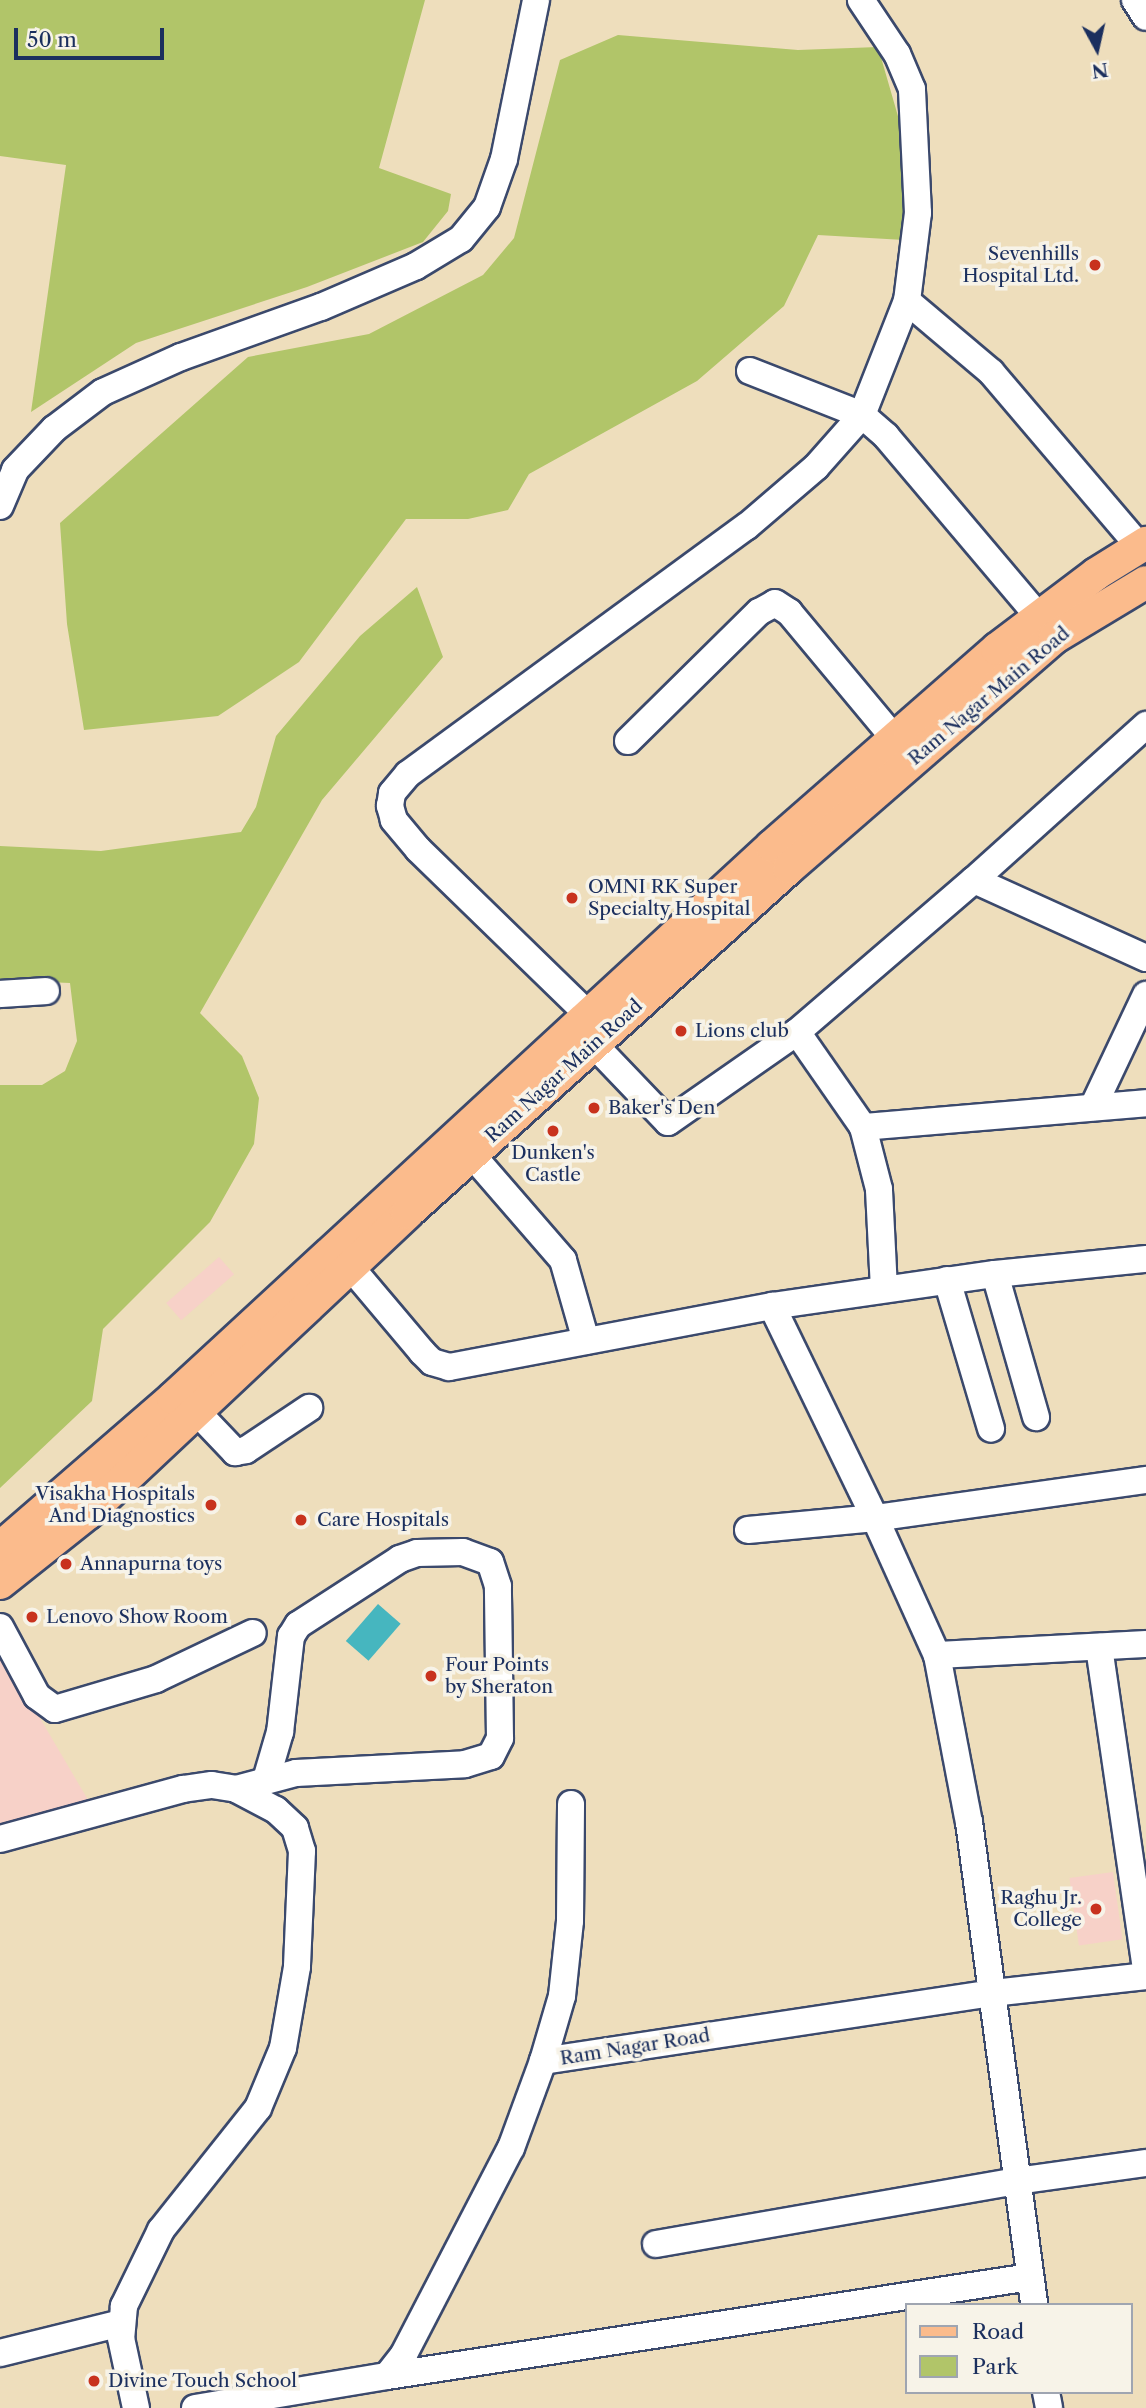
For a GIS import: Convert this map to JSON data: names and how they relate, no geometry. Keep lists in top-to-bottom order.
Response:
{
  "streets": {
    "main road": ["Ram Nagar Main Road"],
    "street": ["Ram Nagar Road"]
  },
  "places": [
    "Sevenhills Hospital Ltd.",
    "OMNI RK Super Specialty Hospital",
    "Lions club",
    "Baker's Den",
    "Dunken's Castle",
    "Visakha Hospitals And Diagnostics",
    "Care Hospitals",
    "Annapurna toys",
    "Lenovo Show Room",
    "Four Points by Sheraton",
    "Raghu Jr. College",
    "Divine Touch School"
  ],
  "legend": ["Road", "Park"],
  "scale_bar": "50 m",
  "north": "bottom"
}
